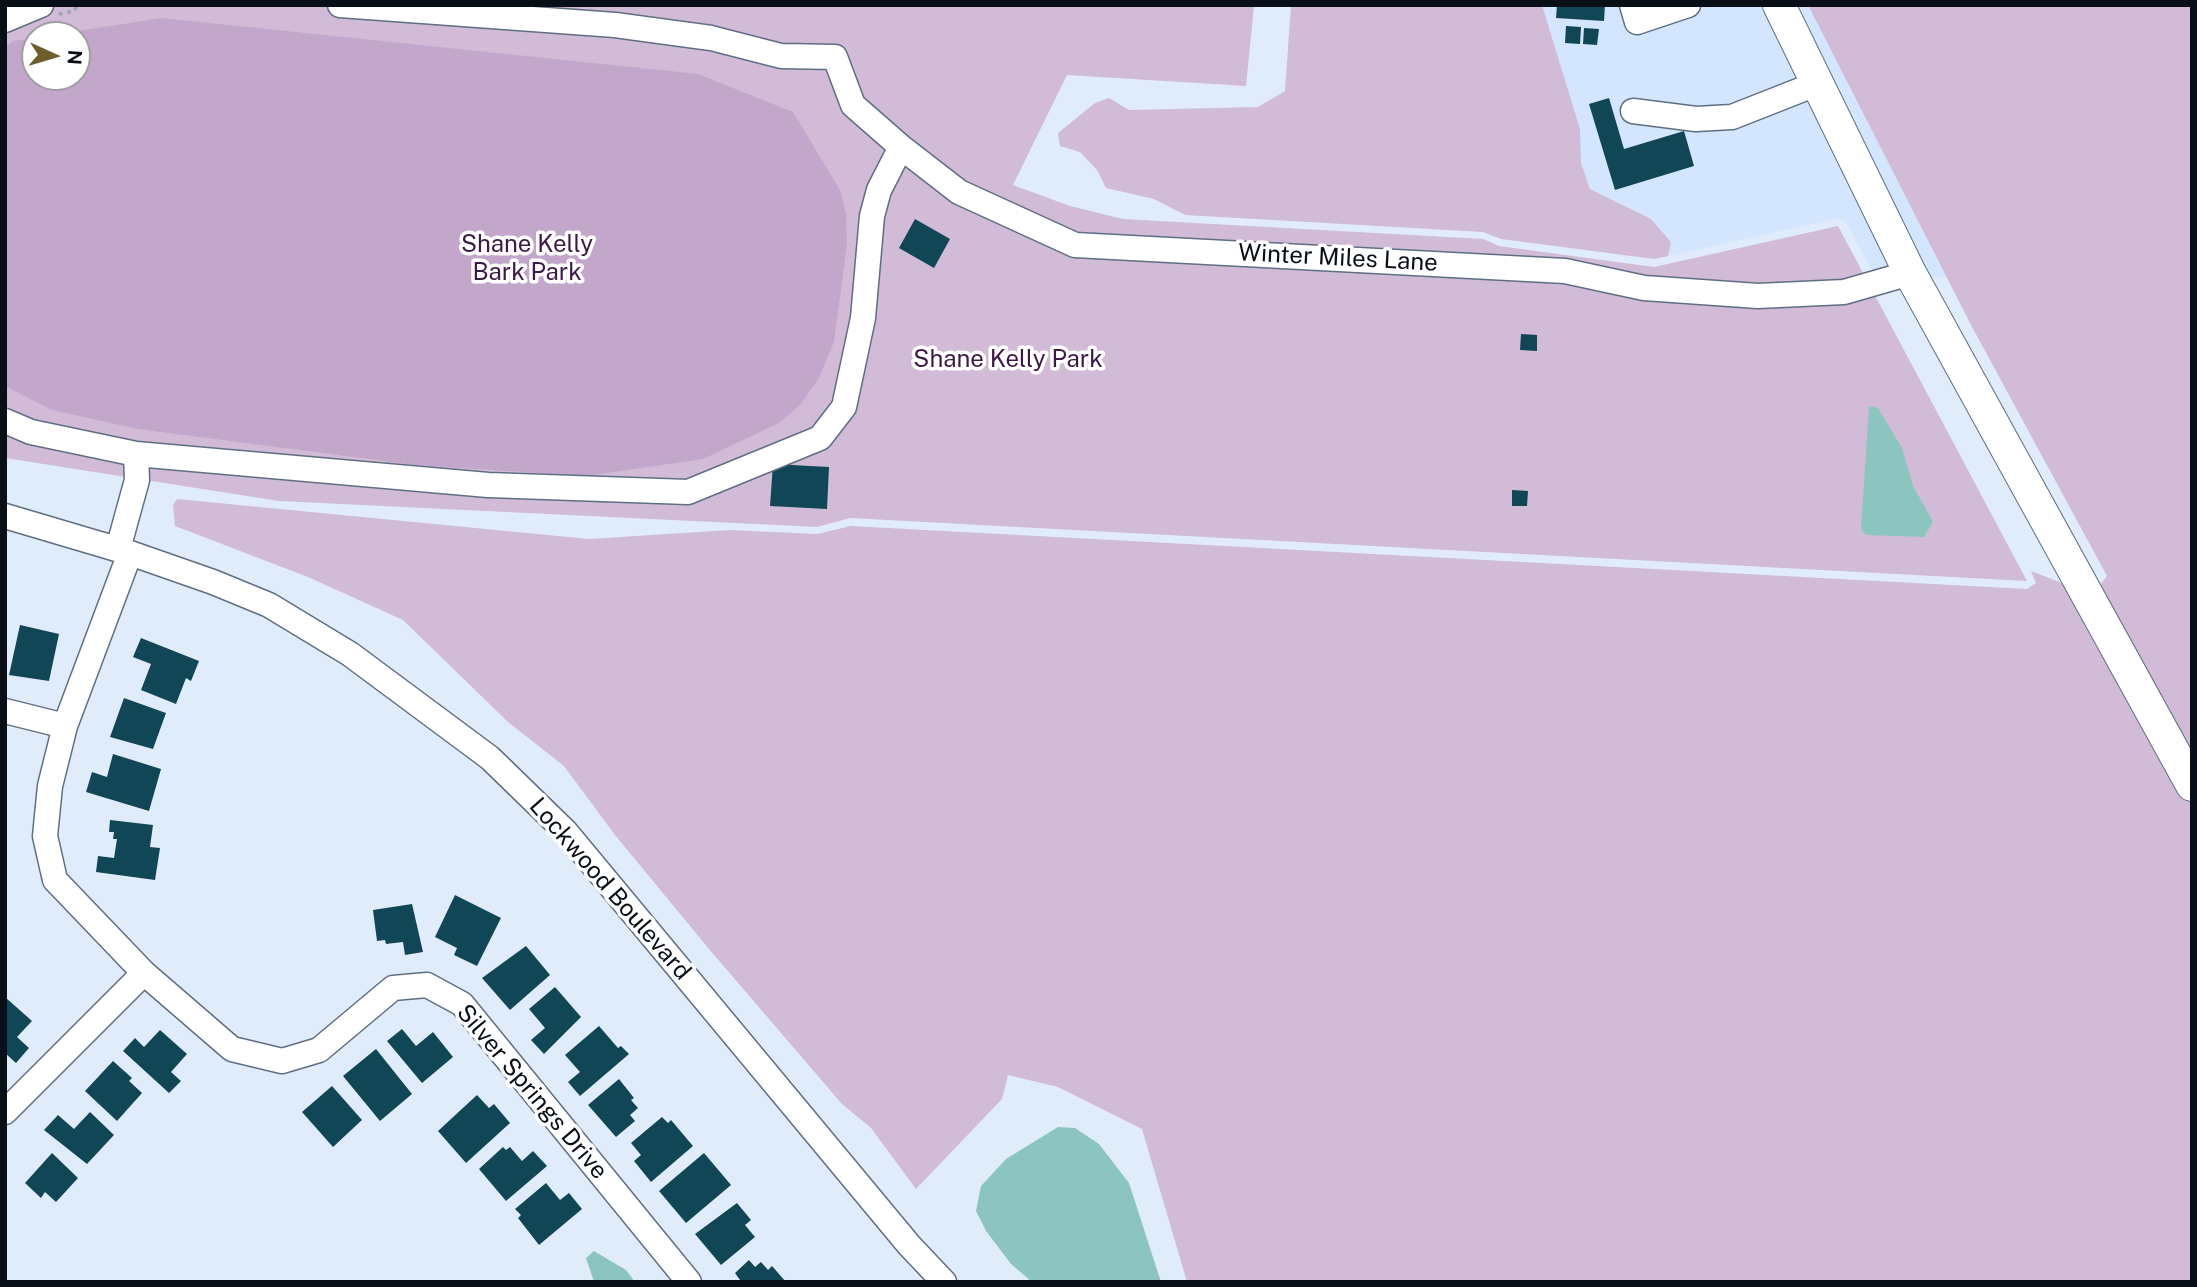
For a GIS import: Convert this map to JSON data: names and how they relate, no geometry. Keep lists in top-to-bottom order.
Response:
{
  "streets": {
    "street": ["Winter Miles Lane", "Lockwood Boulevard", "Silver Springs Drive"]
  },
  "crossings": [
    ["Lockwood Boulevard", "Silver Springs Drive"]
  ],
  "parks": ["Shane Kelly Bark Park", "Shane Kelly Park"],
  "north": "right"
}
